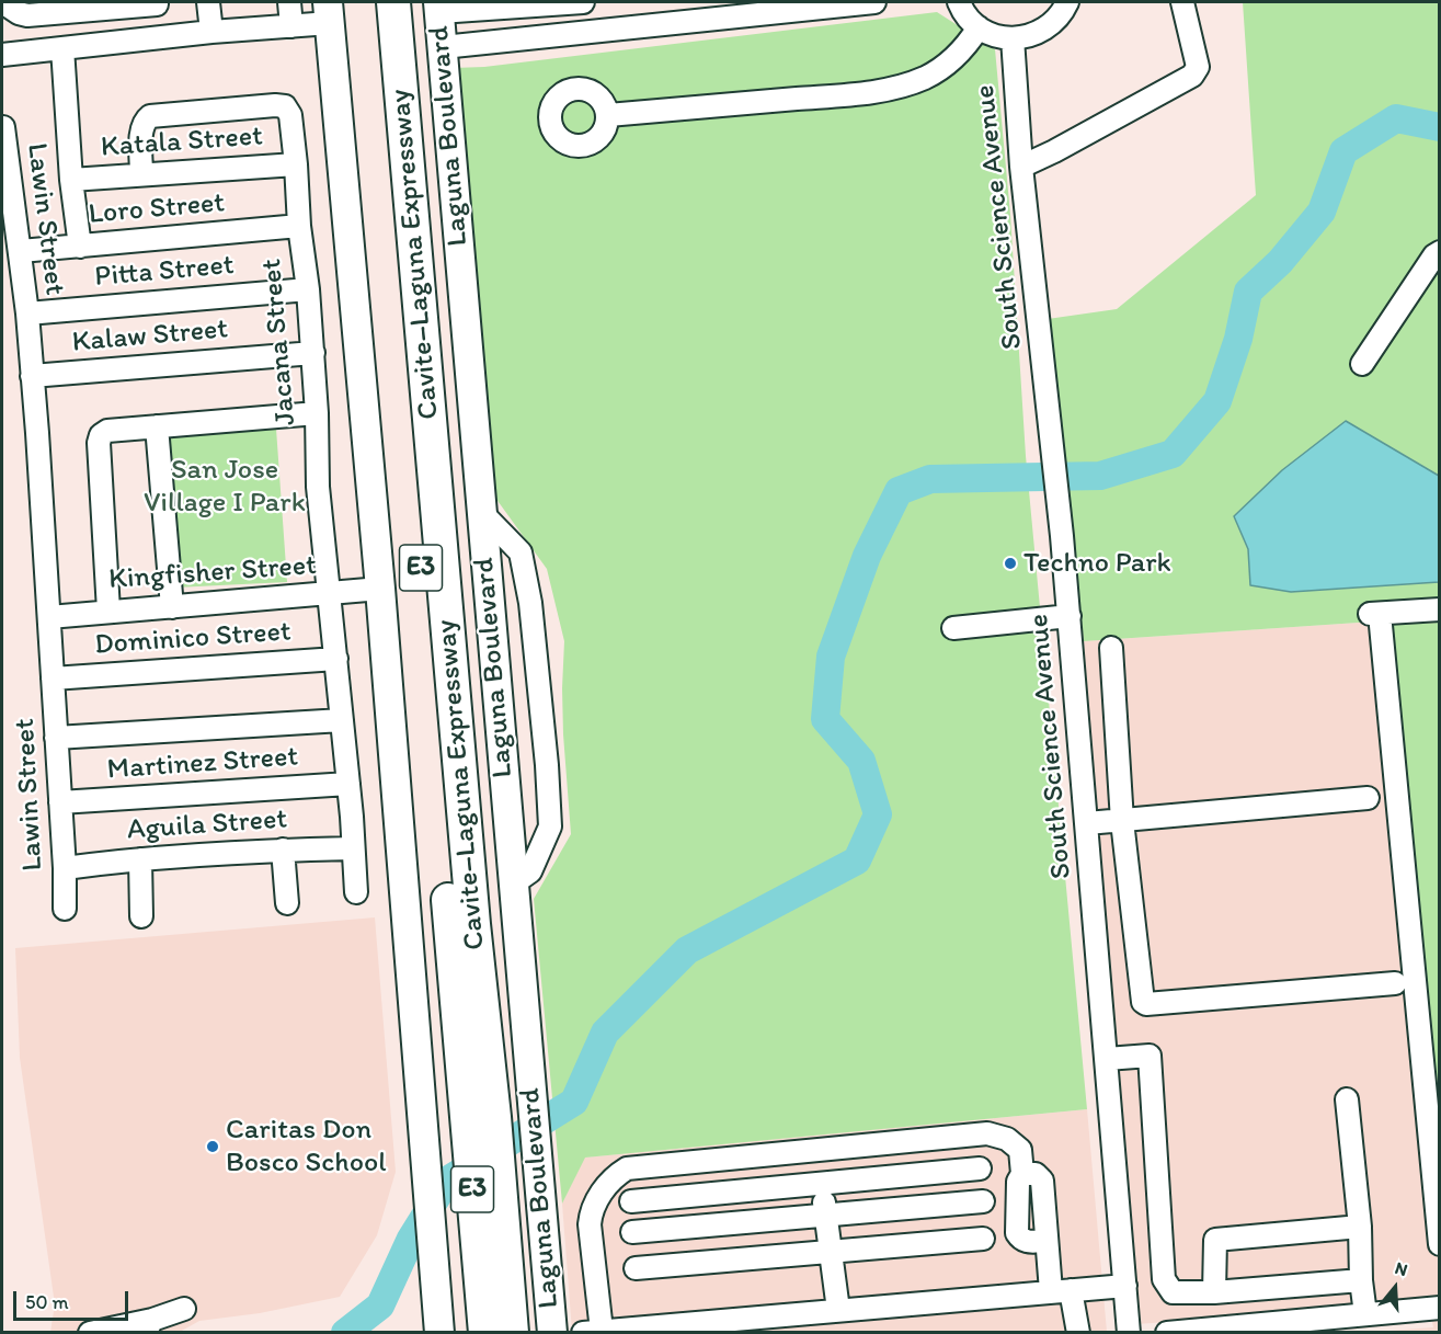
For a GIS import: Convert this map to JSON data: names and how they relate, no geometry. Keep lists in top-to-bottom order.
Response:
{
  "streets": {
    "highway": ["Cavite–Laguna Expressway", "E3"],
    "main road": ["Laguna Boulevard"],
    "street": [
      "Katala Street",
      "Loro Street",
      "South Science Avenue",
      "Lawin Street",
      "Pitta Street",
      "Kalaw Street",
      "Jacana Street",
      "Kingfisher Street",
      "Dominico Street",
      "Martinez Street",
      "Aguila Street"
    ]
  },
  "crossings": [
    ["Katala Street", "Jacana Street"],
    ["Loro Street", "Lawin Street"],
    ["Loro Street", "Jacana Street"],
    ["Lawin Street", "Pitta Street"],
    ["Lawin Street", "Kalaw Street"],
    ["Lawin Street", "Kingfisher Street"],
    ["Lawin Street", "Dominico Street"],
    ["Lawin Street", "Martinez Street"],
    ["Lawin Street", "Aguila Street"],
    ["Pitta Street", "Jacana Street"],
    ["Kalaw Street", "Jacana Street"],
    ["Jacana Street", "Kingfisher Street"],
    ["Jacana Street", "Dominico Street"],
    ["Jacana Street", "Martinez Street"],
    ["Jacana Street", "Aguila Street"]
  ],
  "parks": ["San Jose Village I Park"],
  "places": ["Techno Park", "Caritas Don Bosco School"],
  "scale_bar": "50 m",
  "north": "top"
}
